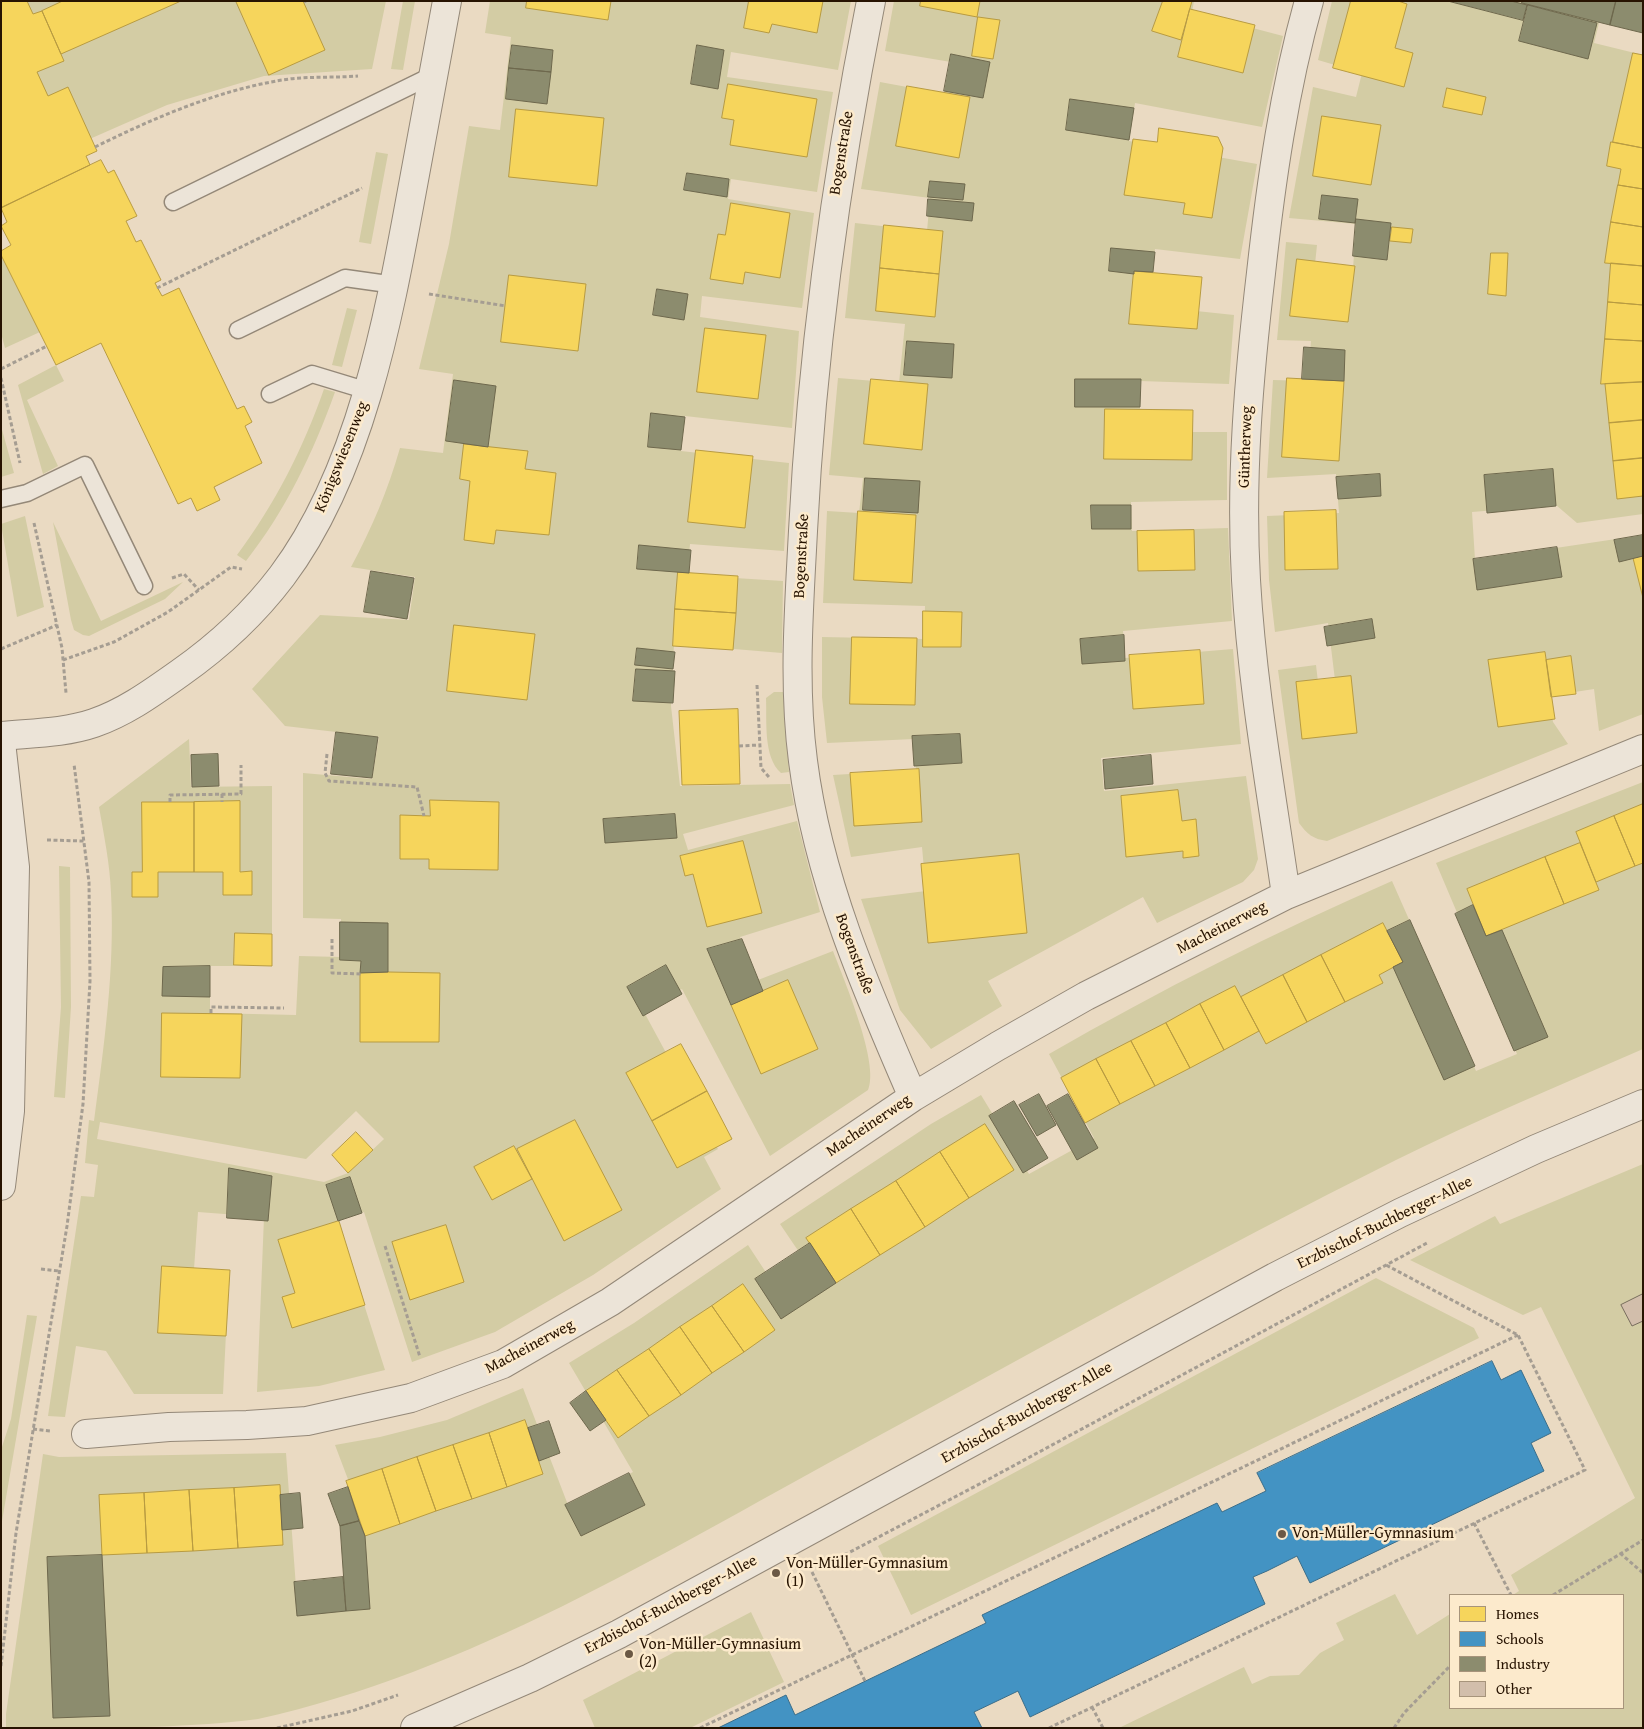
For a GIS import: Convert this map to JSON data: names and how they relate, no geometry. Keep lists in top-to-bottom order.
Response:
{
  "streets": {
    "street": [
      "Bogenstraße",
      "Güntherweg",
      "Königswiesenweg",
      "Macheinerweg",
      "Erzbischof-Buchberger-Allee"
    ]
  },
  "crossings": [
    ["Bogenstraße", "Macheinerweg"],
    ["Güntherweg", "Macheinerweg"]
  ],
  "places": ["Von-Müller-Gymnasium", "Von-Müller-Gymnasium (1)", "Von-Müller-Gymnasium (2)"],
  "legend": [
    "Homes",
    "Schools",
    "Industry",
    "Other"
  ]
}
